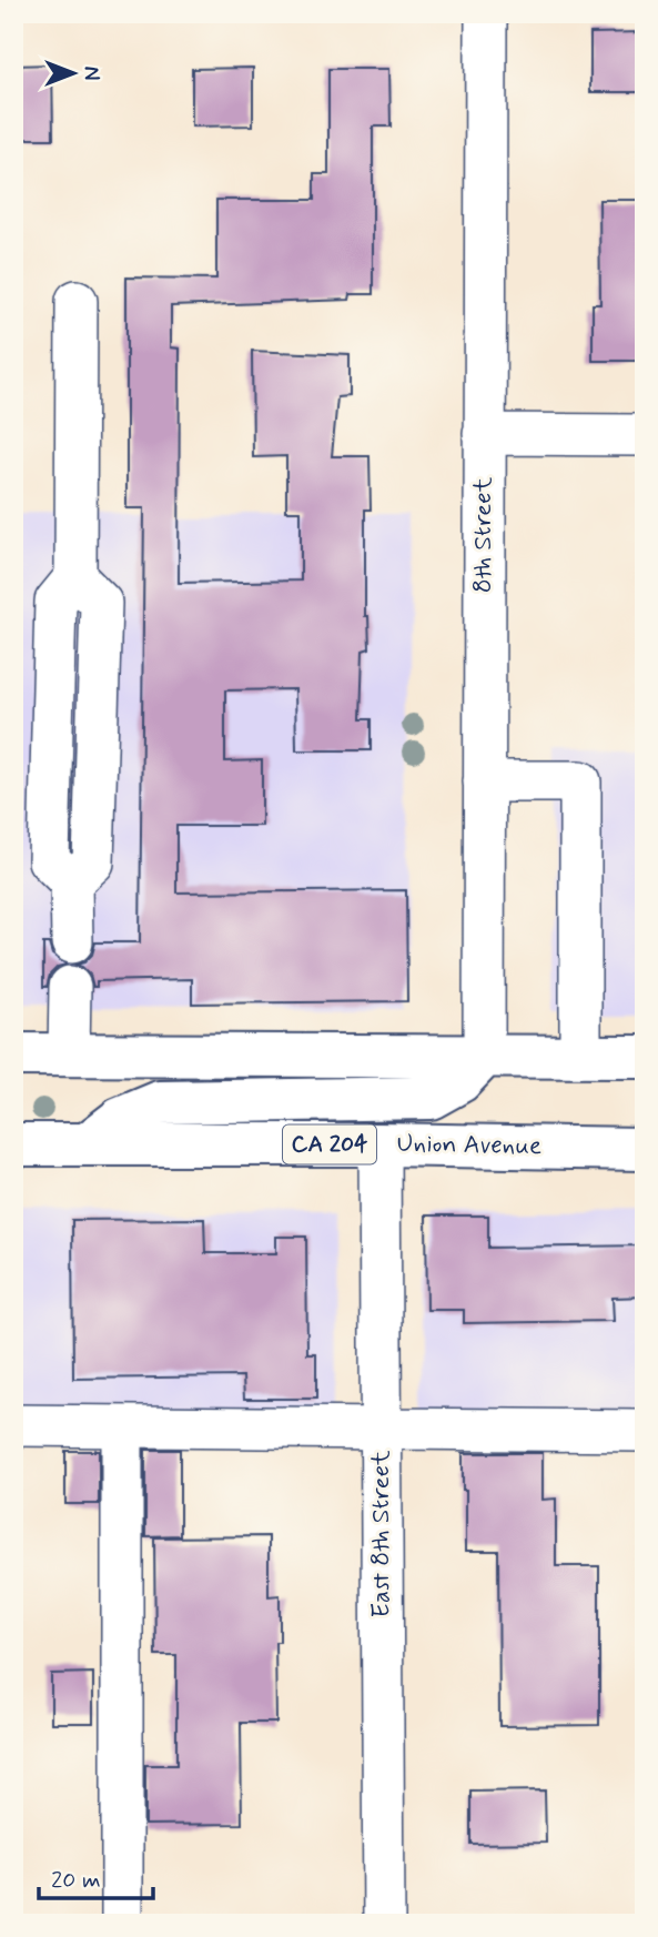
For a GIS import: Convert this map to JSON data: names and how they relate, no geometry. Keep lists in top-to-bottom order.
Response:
{
  "streets": {
    "highway": ["CA 204", "Union Avenue"],
    "street": ["8th Street", "East 8th Street"]
  },
  "crossings": [
    ["Union Avenue", "East 8th Street"]
  ],
  "scale_bar": "20 m",
  "north": "right"
}
